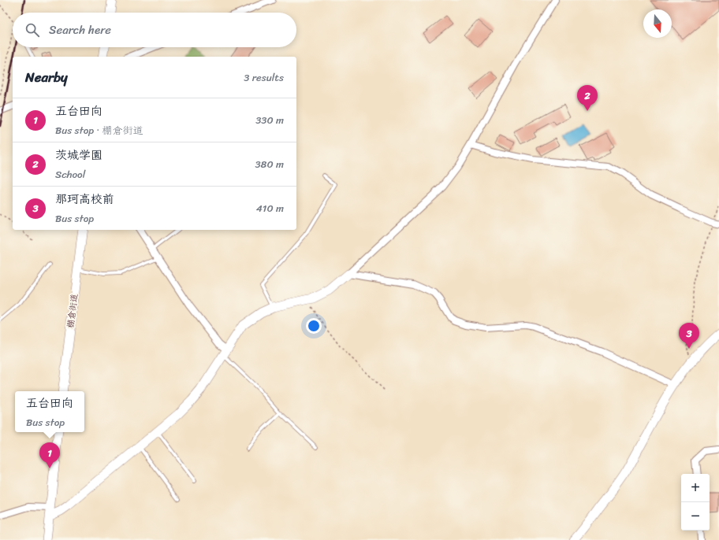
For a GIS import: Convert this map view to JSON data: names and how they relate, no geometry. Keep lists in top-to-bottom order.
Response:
{
  "streets": {
    "street": ["棚倉街道"]
  },
  "north": "bottom",
  "page": {
    "search": "Search here",
    "heading": ["Nearby", "3 results"],
    "pins": ["2", "3", "1"],
    "list": [
      {
        "mark": "1",
        "name": "五台田向",
        "note": "Bus stop · 棚倉街道",
        "value": "330 m"
      },
      {
        "mark": "2",
        "name": "茨城学園",
        "note": "School",
        "value": "380 m"
      },
      {
        "mark": "3",
        "name": "那珂高校前",
        "note": "Bus stop",
        "value": "410 m"
      }
    ],
    "popup": ["五台田向", "Bus stop"],
    "map_buttons": ["+", "−"]
  }
}
